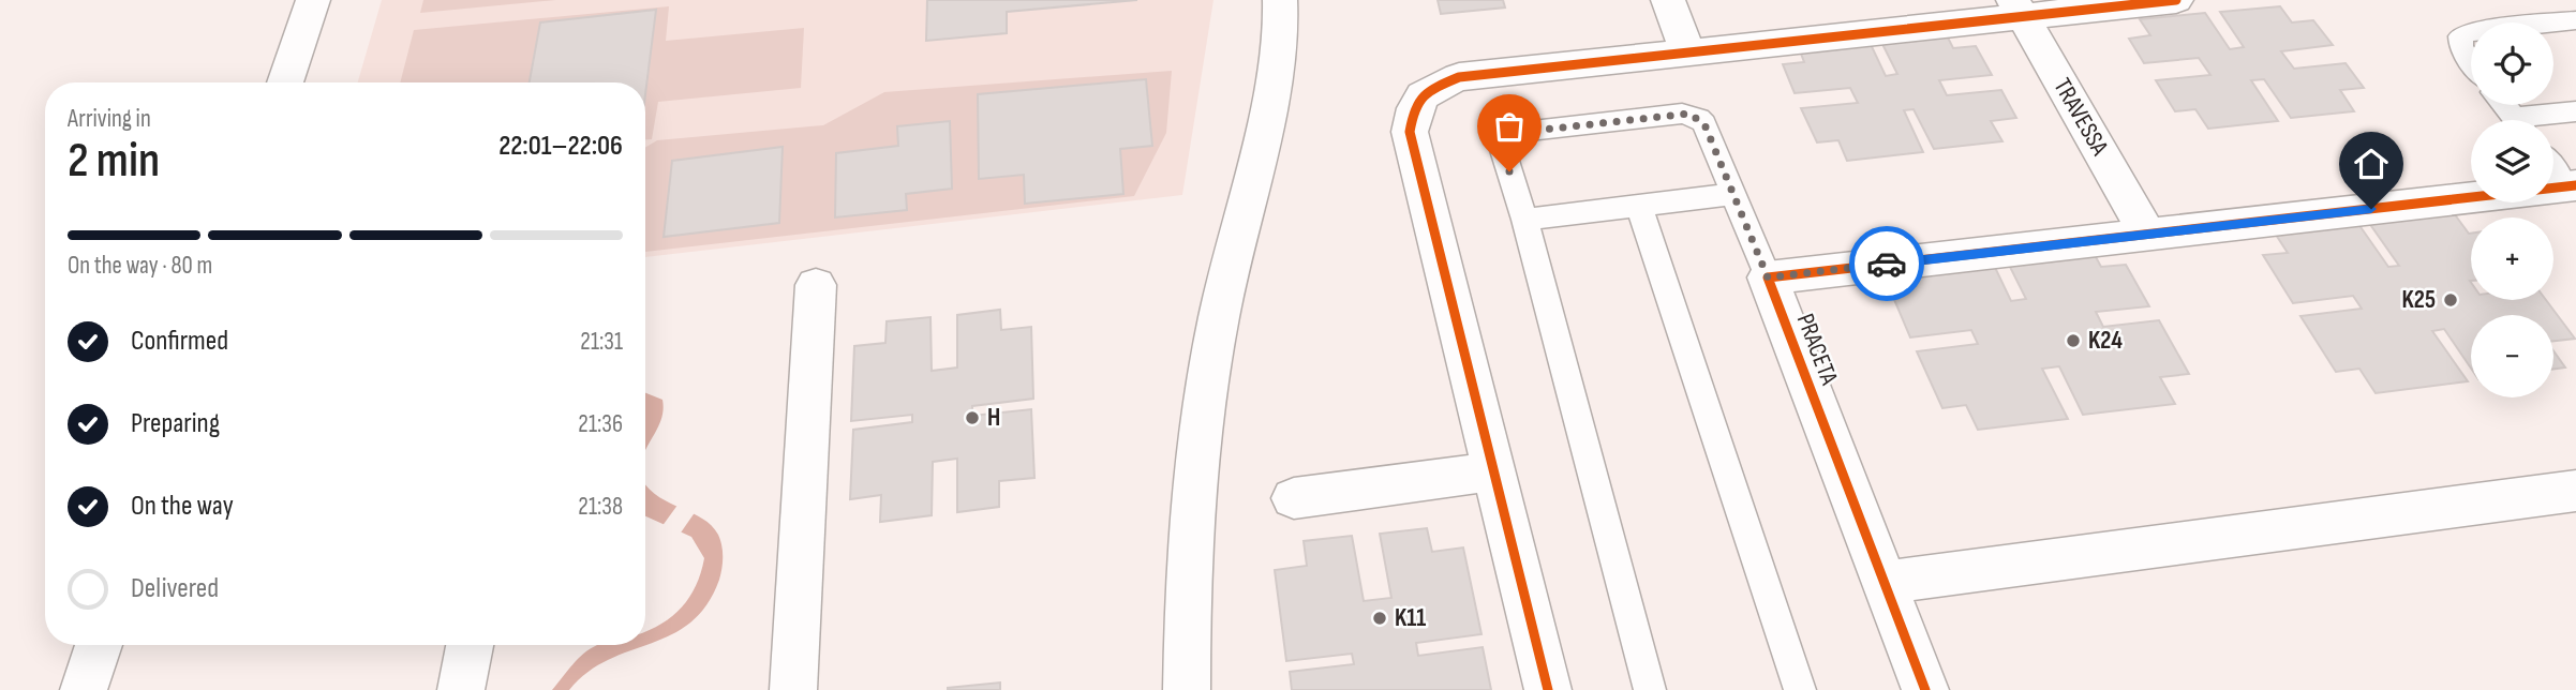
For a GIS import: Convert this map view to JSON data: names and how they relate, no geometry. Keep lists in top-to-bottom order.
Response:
{
  "streets": {
    "street": ["TRAVESSA", "PRACETA"]
  },
  "places": [
    "K25",
    "K24",
    "H",
    "K11"
  ],
  "page": {
    "map_buttons": ["+", "−"],
    "heading": ["2 min", "Arriving in", "22:01–22:06"],
    "bar": "On the way · 80 m",
    "list": [
      ["Confirmed", "21:31"],
      ["Preparing", "21:36"],
      ["On the way", "21:38"],
      "Delivered"
    ]
  }
}
